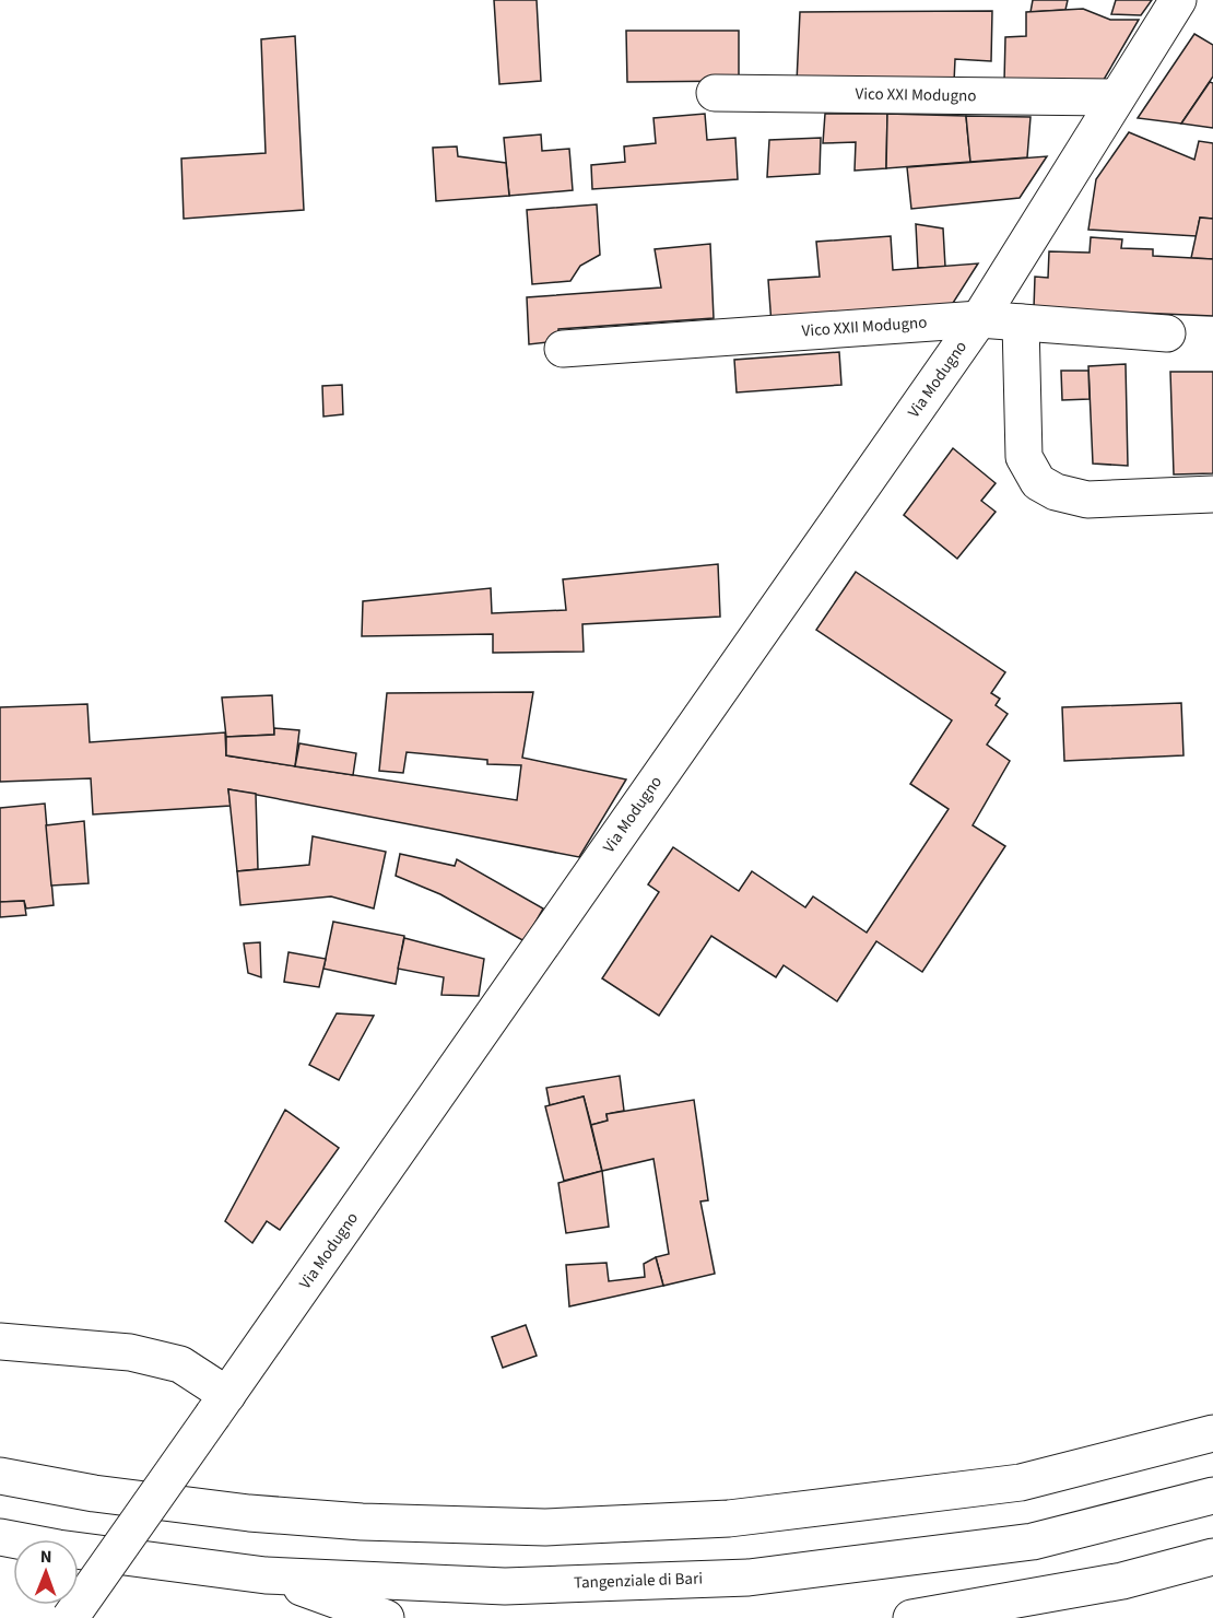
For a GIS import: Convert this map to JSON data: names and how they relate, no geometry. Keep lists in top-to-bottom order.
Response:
{
  "streets": {
    "main road": [
      "Vico XXI Modugno",
      "Vico XXII Modugno",
      "Via Modugno",
      "Tangenziale di Bari"
    ]
  },
  "crossings": [
    ["Vico XXI Modugno", "Via Modugno"],
    ["Vico XXII Modugno", "Via Modugno"]
  ],
  "north": "top"
}
